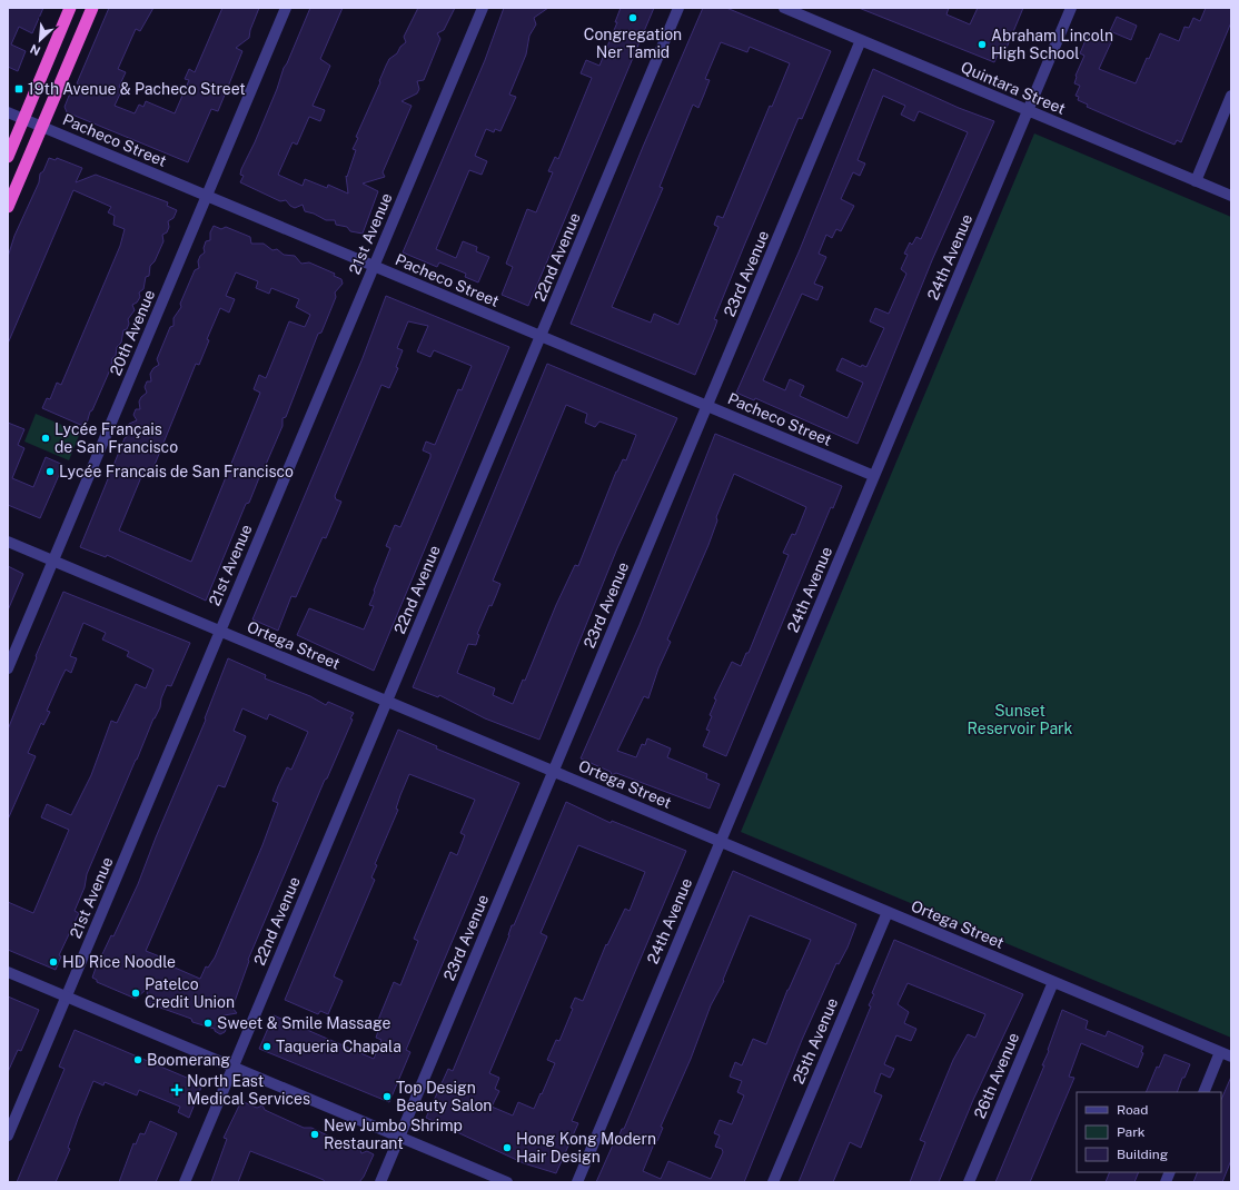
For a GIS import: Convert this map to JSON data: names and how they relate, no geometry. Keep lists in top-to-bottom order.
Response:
{
  "streets": {
    "street": [
      "Quintara Street",
      "Pacheco Street",
      "21st Avenue",
      "22nd Avenue",
      "24th Avenue",
      "23rd Avenue",
      "20th Avenue",
      "Ortega Street",
      "25th Avenue",
      "26th Avenue"
    ]
  },
  "crossings": [
    ["Quintara Street", "24th Avenue"],
    ["Quintara Street", "23rd Avenue"],
    ["Pacheco Street", "21st Avenue"],
    ["Pacheco Street", "22nd Avenue"],
    ["Pacheco Street", "24th Avenue"],
    ["Pacheco Street", "23rd Avenue"],
    ["Pacheco Street", "20th Avenue"],
    ["21st Avenue", "Ortega Street"],
    ["22nd Avenue", "Ortega Street"],
    ["24th Avenue", "Ortega Street"],
    ["23rd Avenue", "Ortega Street"],
    ["20th Avenue", "Ortega Street"],
    ["Ortega Street", "25th Avenue"],
    ["Ortega Street", "26th Avenue"]
  ],
  "parks": ["Sunset Reservoir Park"],
  "places": {
    "other": [
      "Congregation Ner Tamid",
      "Abraham Lincoln High School",
      "Lycée Français de San Francisco",
      "Lycée Francais de San Francisco",
      "HD Rice Noodle",
      "Patelco Credit Union",
      "Sweet & Smile Massage",
      "Taqueria Chapala",
      "Boomerang",
      "Top Design Beauty Salon",
      "New Jumbo Shrimp Restaurant",
      "Hong Kong Modern Hair Design"
    ],
    "transit": ["19th Avenue & Pacheco Street"],
    "health": ["North East Medical Services"]
  },
  "legend": ["Road", "Park", "Building"],
  "north": "bottom left"
}
